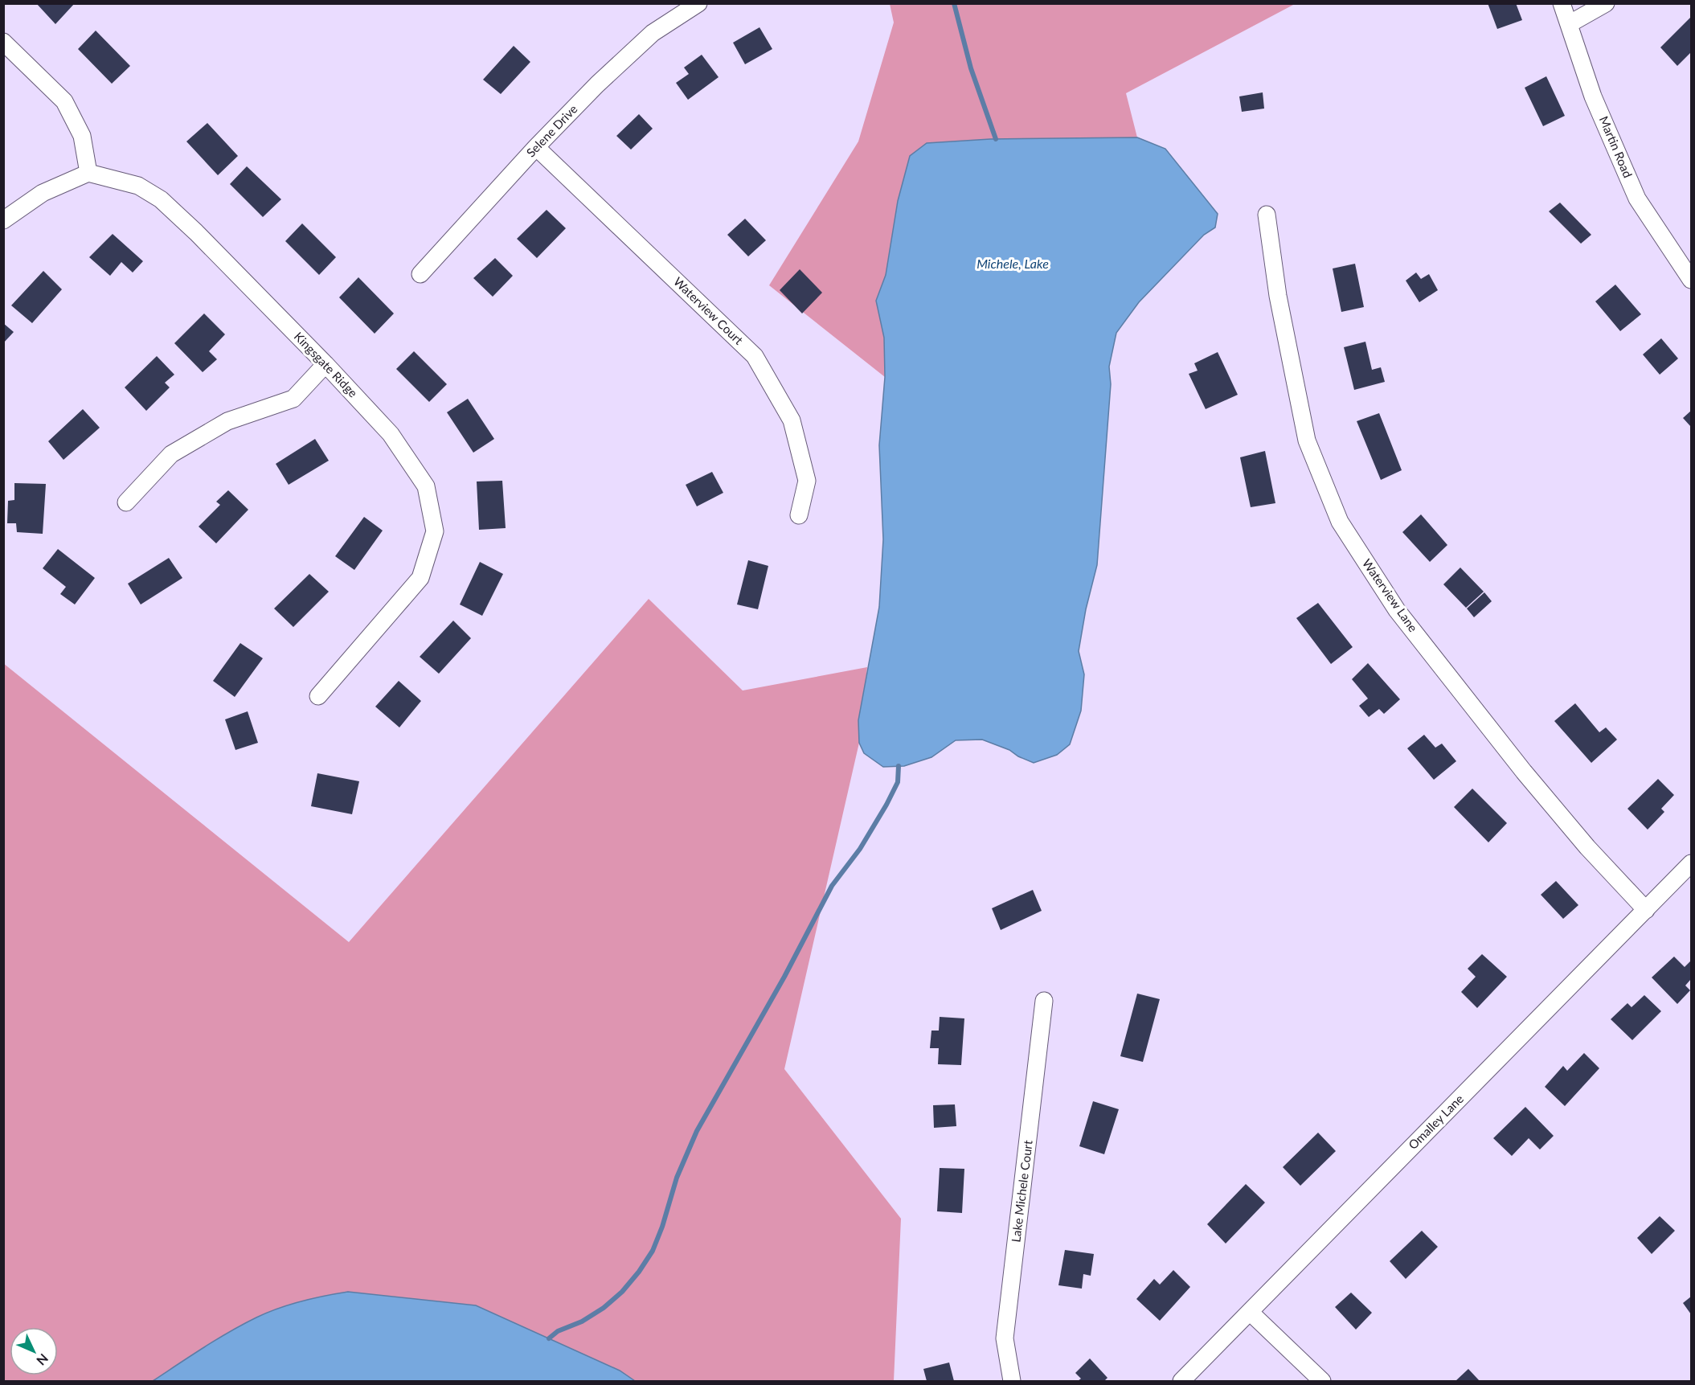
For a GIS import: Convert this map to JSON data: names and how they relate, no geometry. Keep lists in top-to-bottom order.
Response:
{
  "streets": {
    "street": [
      "Selene Drive",
      "Martin Road",
      "Waterview Court",
      "Kingsgate Ridge",
      "Waterview Lane",
      "Omalley Lane",
      "Lake Michele Court"
    ]
  },
  "crossings": [
    ["Selene Drive", "Waterview Court"],
    ["Waterview Lane", "Omalley Lane"]
  ],
  "water": ["Michele, Lake"],
  "north": "bottom right"
}
